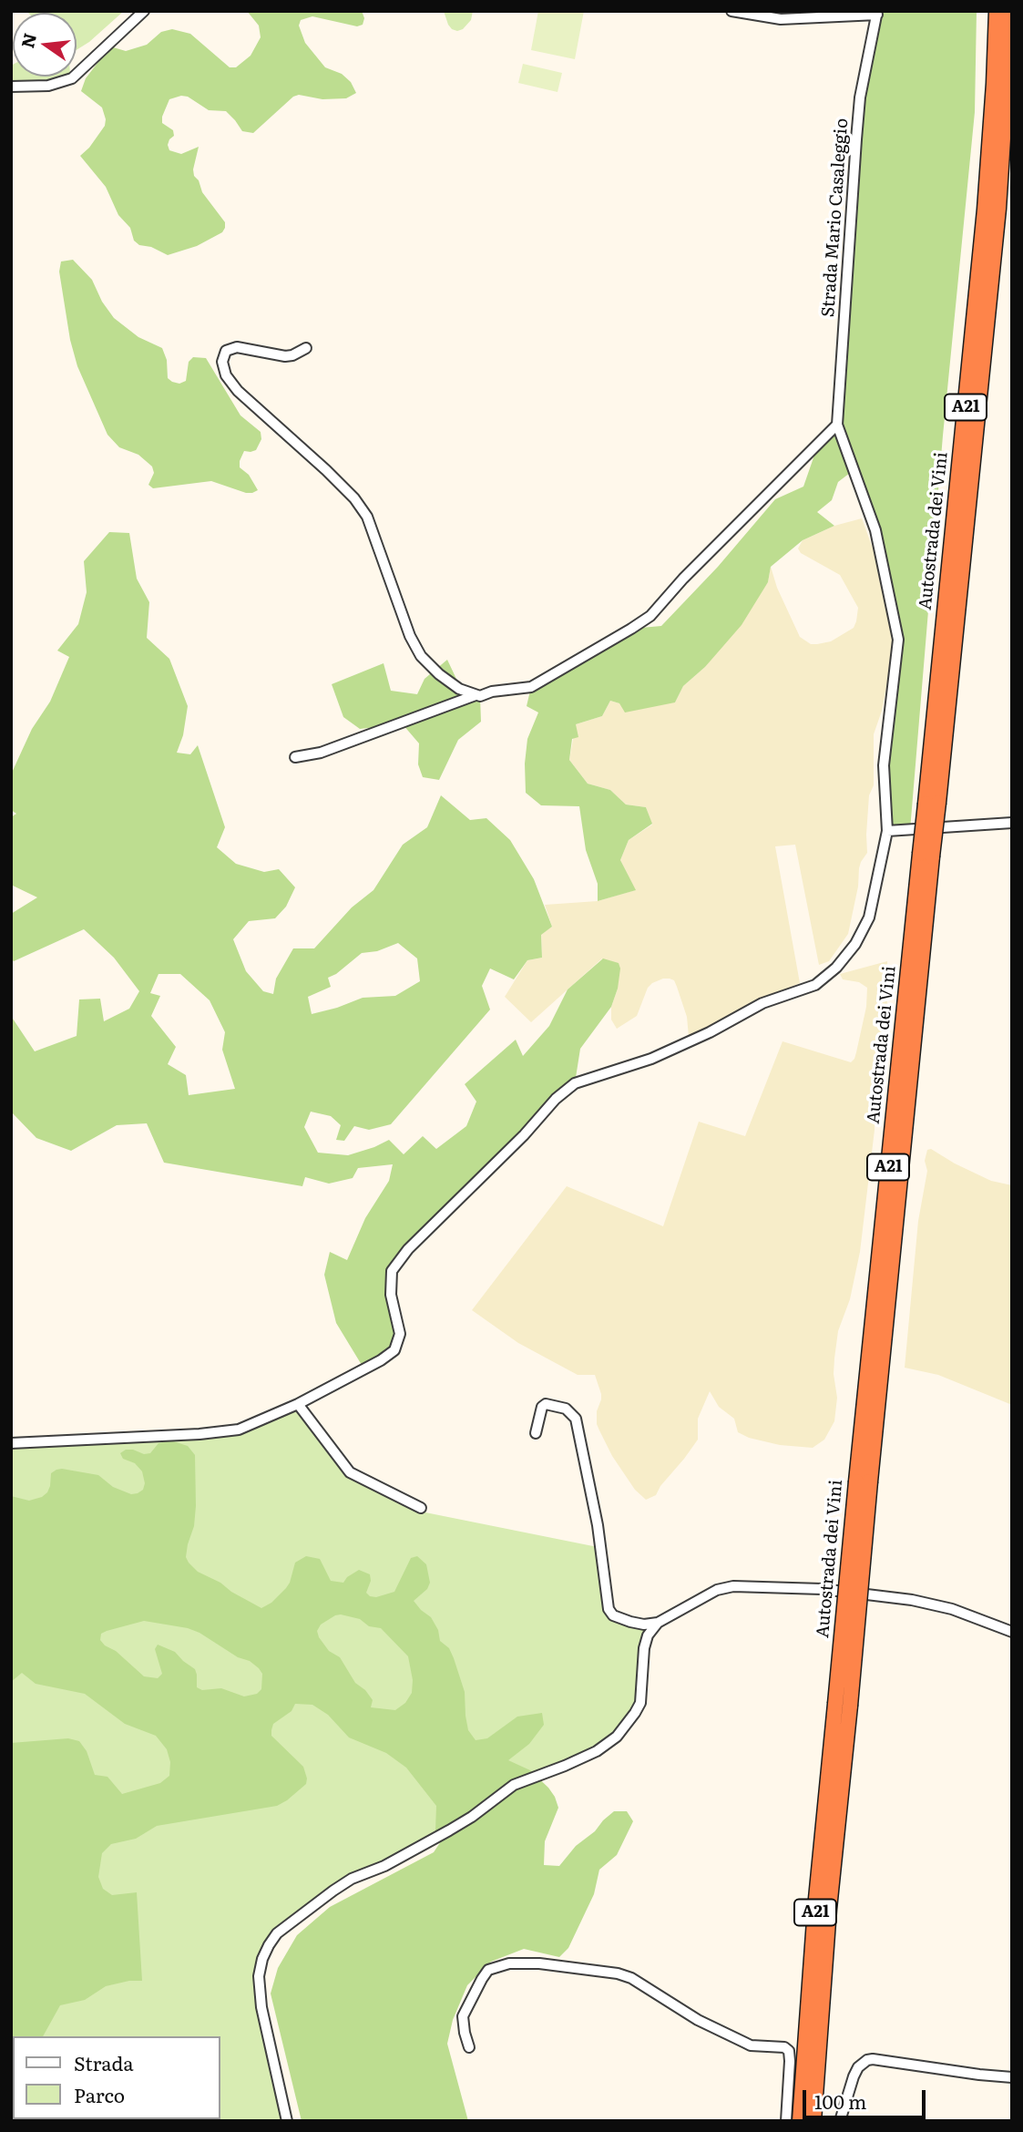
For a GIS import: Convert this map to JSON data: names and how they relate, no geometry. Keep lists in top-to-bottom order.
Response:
{
  "streets": {
    "highway": ["A21", "Autostrada dei Vini"],
    "street": ["Strada Mario Casaleggio"]
  },
  "legend": ["Strada", "Parco"],
  "scale_bar": "100 m",
  "north": "left"
}
